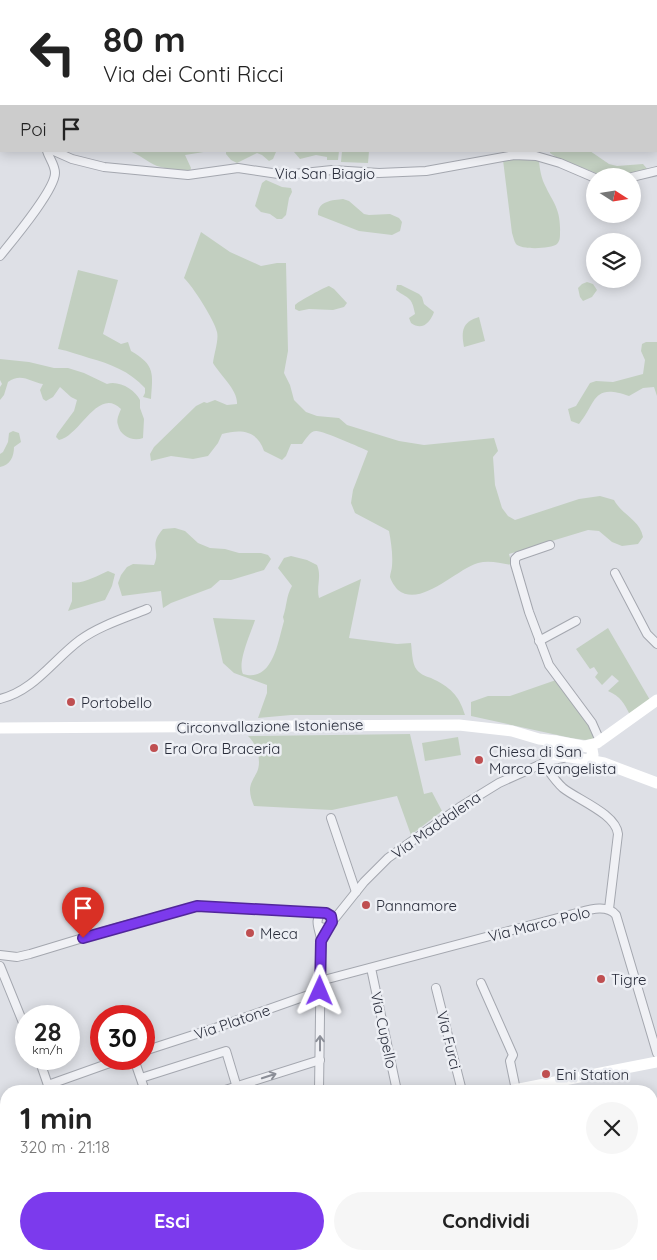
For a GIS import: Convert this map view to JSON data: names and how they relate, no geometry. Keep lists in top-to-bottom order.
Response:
{
  "streets": {
    "main road": ["Circonvallazione Istoniense"],
    "street": [
      "Via San Biagio",
      "Via Maddalena",
      "Via Marco Polo",
      "Via Platone",
      "Via Cupello",
      "Via Furci"
    ]
  },
  "crossings": [
    ["Circonvallazione Istoniense", "Via Maddalena"],
    ["Via Marco Polo", "Via Cupello"]
  ],
  "places": [
    "Portobello",
    "Era Ora Braceria",
    "Chiesa di San Marco Evangelista",
    "Pannamore",
    "Meca",
    "Tigre",
    "Eni Station"
  ],
  "north": "right",
  "page": {
    "turn": ["80 m", "Via dei Conti Ricci"],
    "then": "Poi",
    "speed": "28 km/h",
    "limit": "30",
    "heading": ["1 min", "320 m · 21:18"],
    "buttons": ["Esci", "Condividi"]
  }
}
